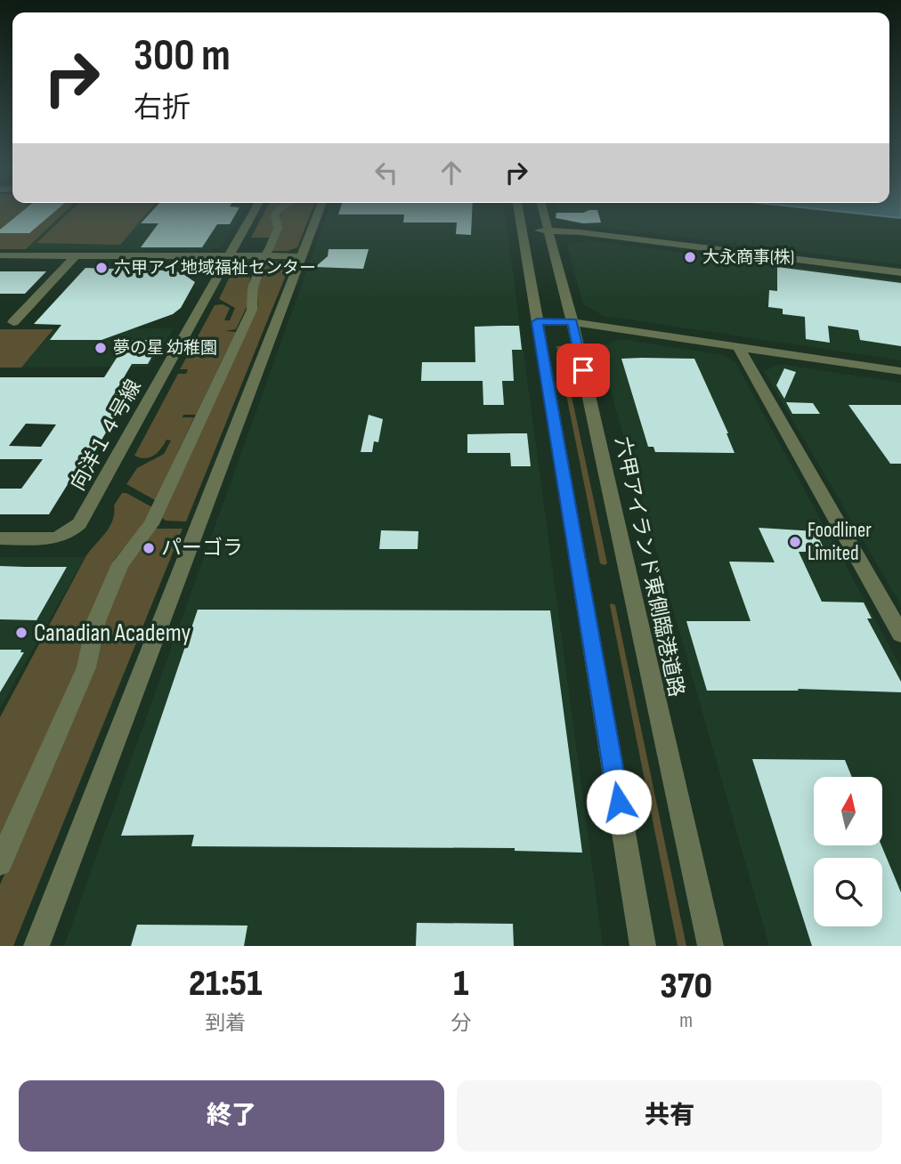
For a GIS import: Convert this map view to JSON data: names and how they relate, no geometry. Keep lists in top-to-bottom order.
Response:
{
  "streets": {
    "street": ["向洋１４号線", "六甲アイランド東側臨港道路"]
  },
  "places": [
    "大永商事(株)",
    "六甲アイ地域福祉センター",
    "夢の星 幼稚園",
    "Foodliner Limited",
    "パーゴラ",
    "Canadian Academy"
  ],
  "north": "top",
  "page": {
    "turn": ["300 m", "右折"],
    "eta": [
      "21:51",
      "到着",
      "1",
      "分",
      "370",
      "m"
    ],
    "buttons": ["終了", "共有"]
  }
}
